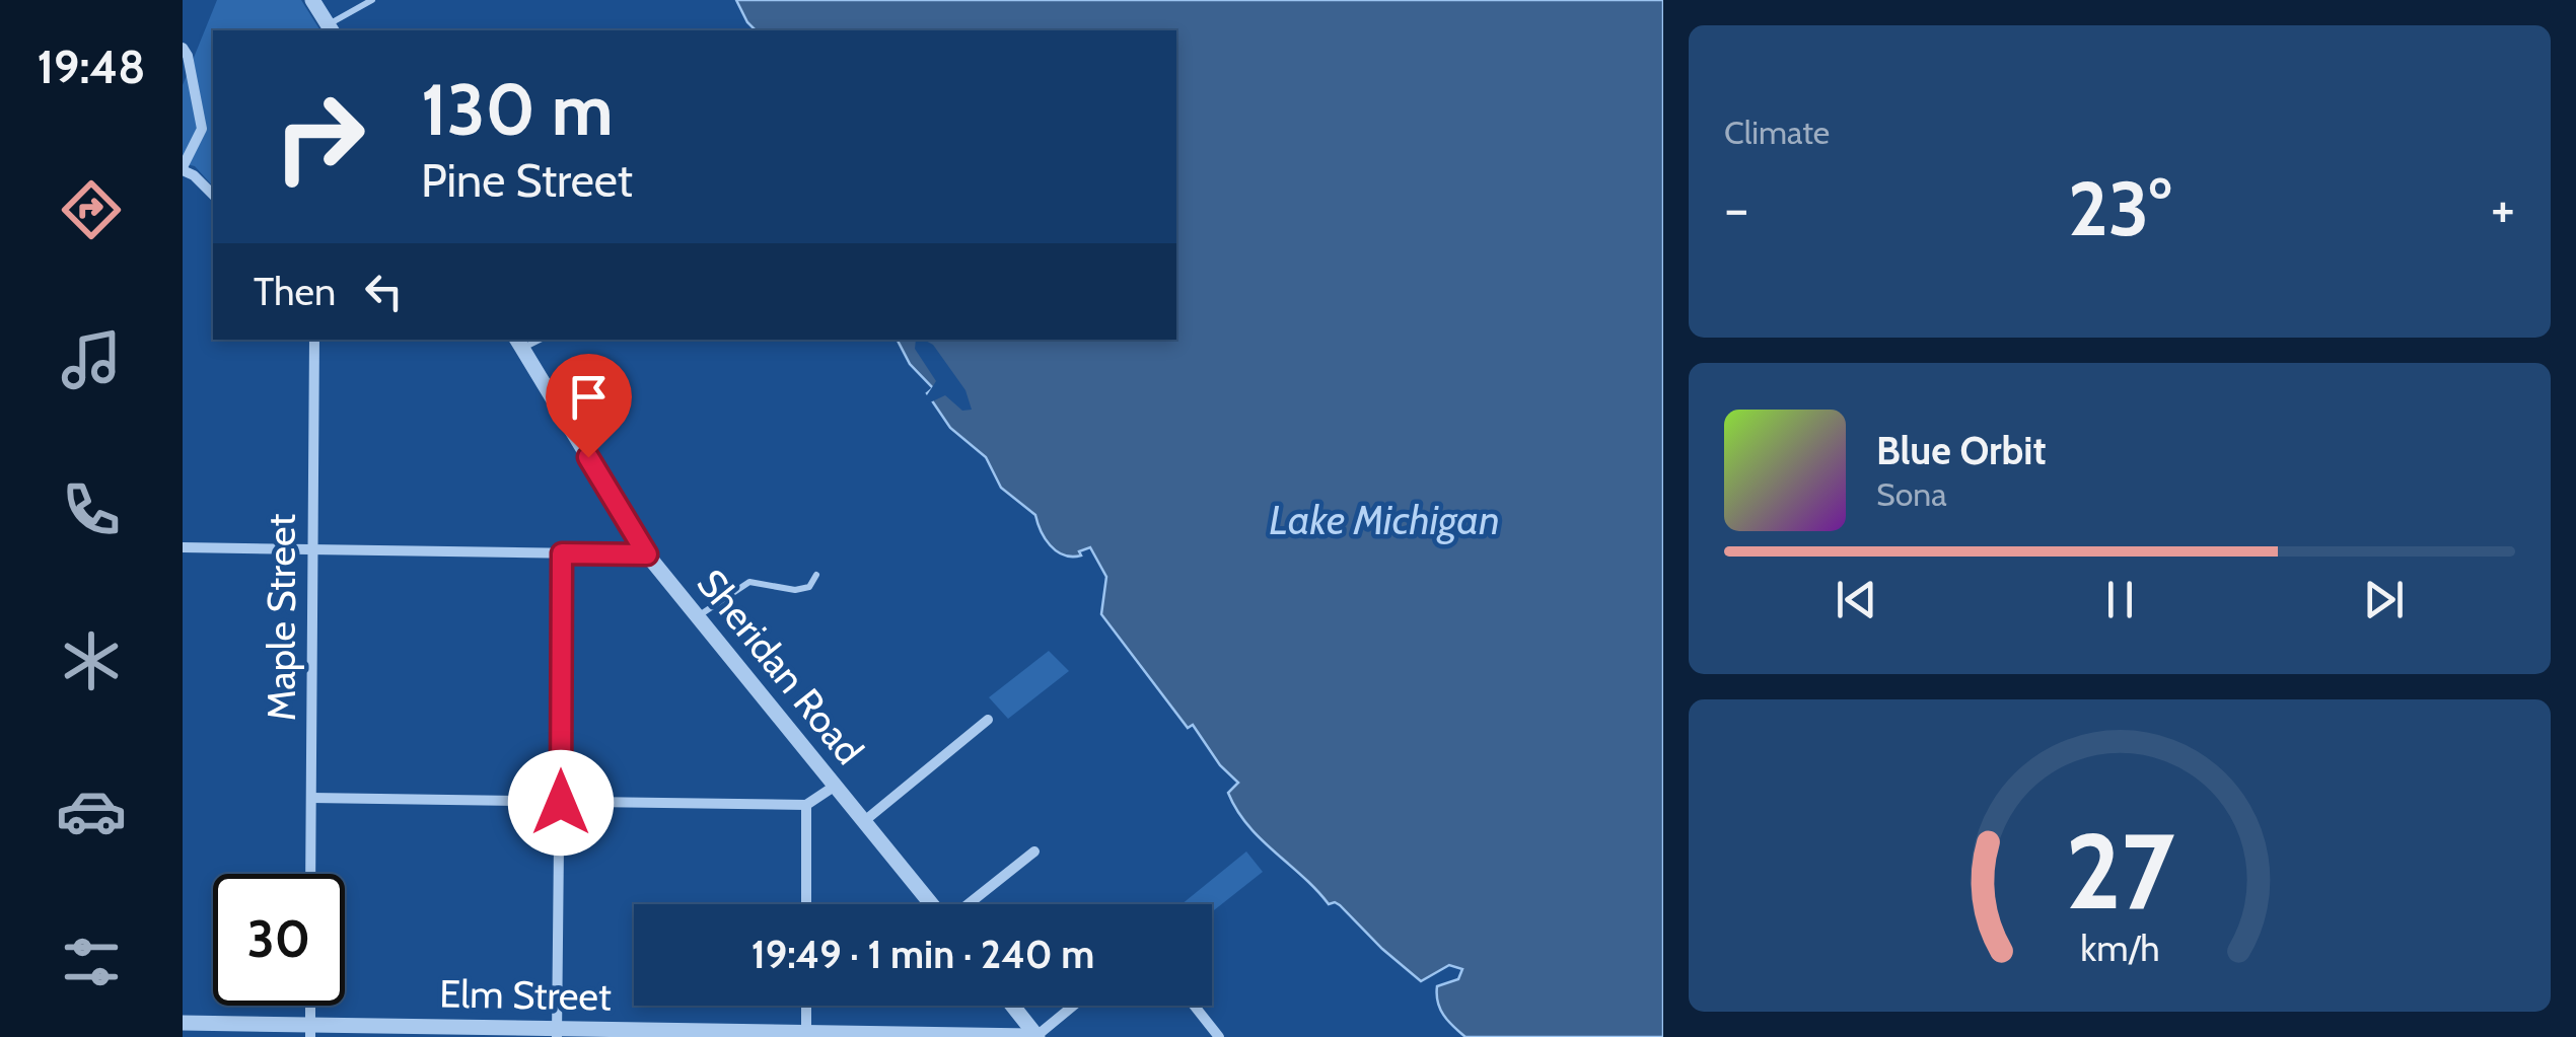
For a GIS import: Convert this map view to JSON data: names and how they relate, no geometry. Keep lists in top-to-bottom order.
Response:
{
  "streets": {
    "street": ["Maple Street", "Sheridan Road", "Elm Street"]
  },
  "water": ["Lake Michigan"],
  "page": {
    "tabs": "19:48",
    "tile": "Climate",
    "turn": ["130 m", "Pine Street"],
    "heat": ["−", "23°", "+"],
    "then": "Then",
    "song": ["Blue Orbit", "Sona"],
    "limit": "30",
    "trip": "19:49 · 1 min · 240 m",
    "gauge": ["27", "km/h"]
  }
}
